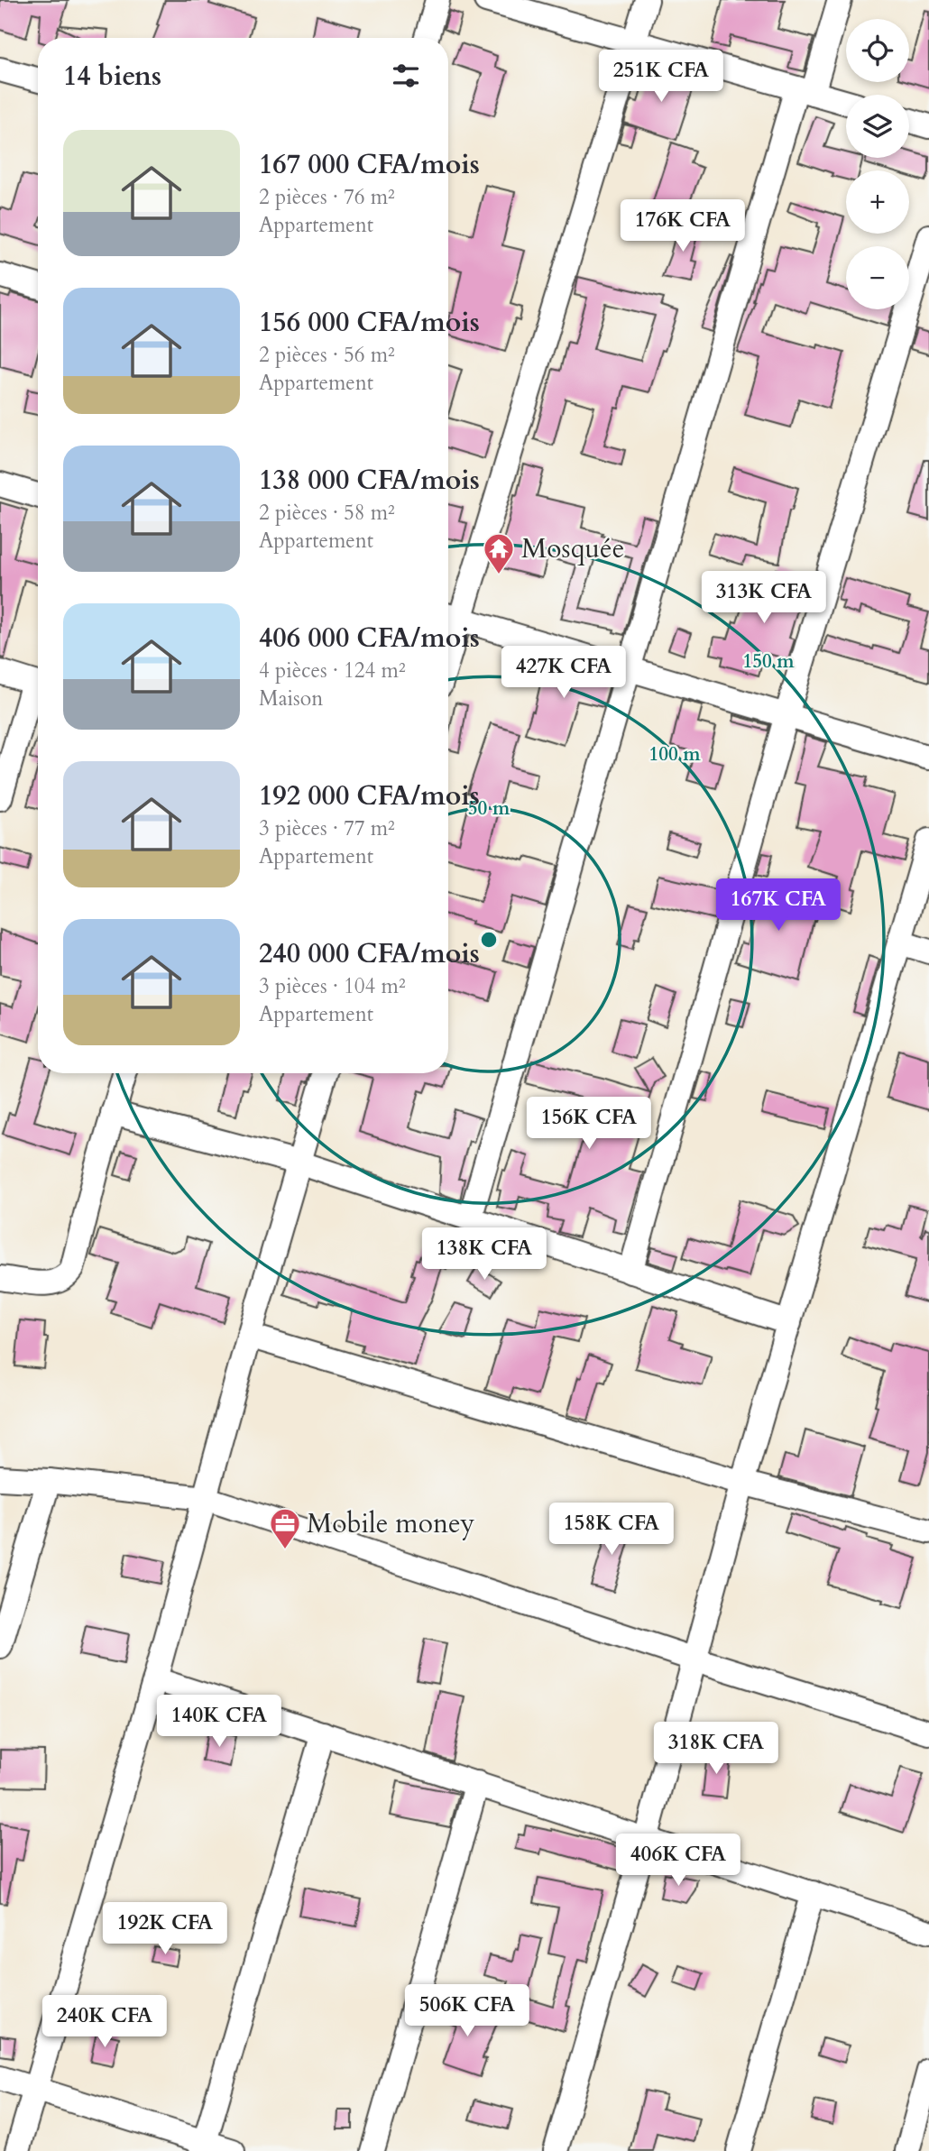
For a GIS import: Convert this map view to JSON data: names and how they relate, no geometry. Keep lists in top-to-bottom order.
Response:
{
  "places": {
    "temple": ["Mosquée"],
    "office": ["Mobile money"]
  },
  "page": {
    "map_buttons": ["+", "−"],
    "heading": "14 biens",
    "price": [
      "251K CFA",
      "176K CFA",
      "313K CFA",
      "427K CFA",
      "167K CFA",
      "156K CFA",
      "138K CFA",
      "158K CFA",
      "140K CFA",
      "318K CFA",
      "406K CFA",
      "192K CFA",
      "506K CFA",
      "240K CFA"
    ],
    "list": [
      {
        "name": "167 000 CFA/mois",
        "note": "2 pièces · 76 m² · Appartement"
      },
      {
        "name": "156 000 CFA/mois",
        "note": "2 pièces · 56 m² · Appartement"
      },
      {
        "name": "138 000 CFA/mois",
        "note": "2 pièces · 58 m² · Appartement"
      },
      {
        "name": "406 000 CFA/mois",
        "note": "4 pièces · 124 m² · Maison"
      },
      {
        "name": "192 000 CFA/mois",
        "note": "3 pièces · 77 m² · Appartement"
      },
      {
        "name": "240 000 CFA/mois",
        "note": "3 pièces · 104 m² · Appartement"
      }
    ]
  },
  "rings": ["150 m", "100 m", "50 m"]
}
